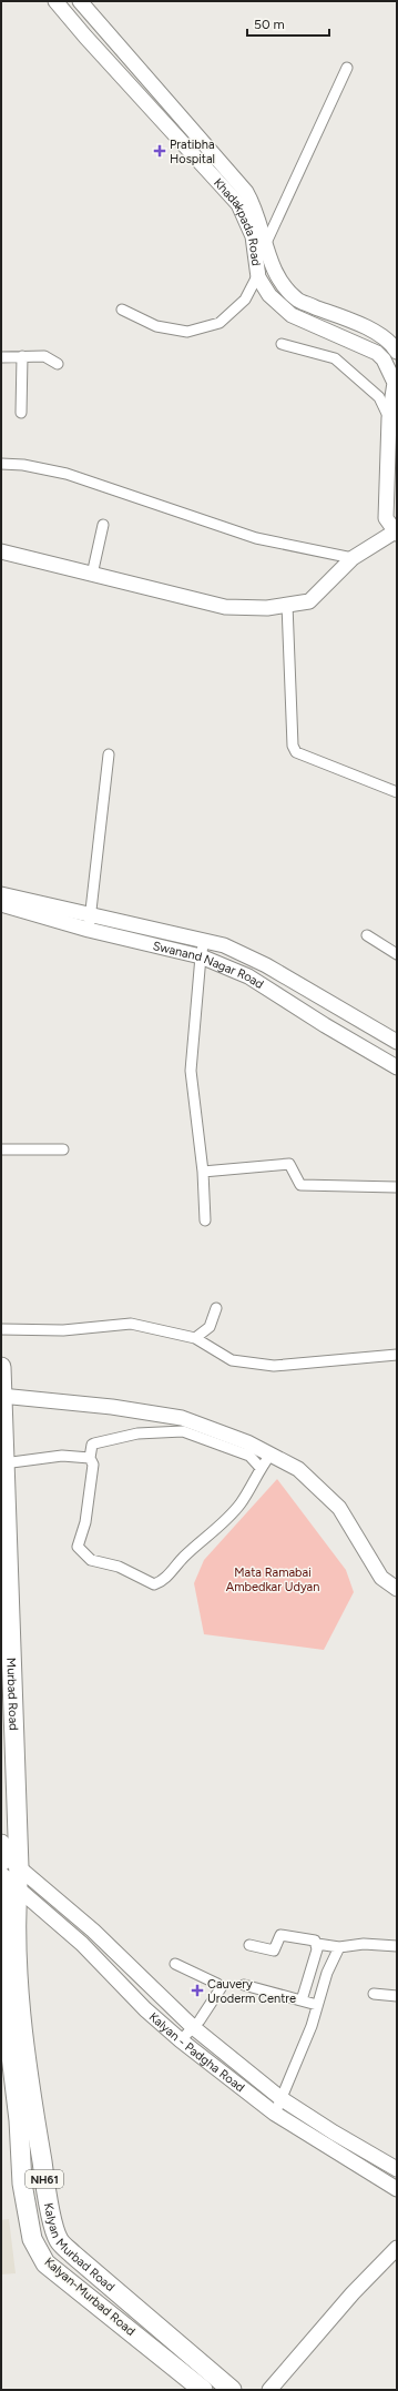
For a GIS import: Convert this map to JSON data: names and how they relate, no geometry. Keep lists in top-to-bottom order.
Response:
{
  "streets": {
    "highway": [
      "Murbad Road",
      "NH61",
      "Kalyan Murbad Road",
      "Kalyan-Murbad Road"
    ],
    "main road": ["Khadakpada Road", "Swanand Nagar Road", "Kalyan - Padgha Road"]
  },
  "crossings": [
    ["Murbad Road", "Kalyan - Padgha Road"],
    ["Murbad Road", "Kalyan Murbad Road"],
    ["Kalyan - Padgha Road", "Kalyan Murbad Road"],
    ["Kalyan Murbad Road", "Kalyan-Murbad Road"]
  ],
  "parks": ["Mata Ramabai Ambedkar Udyan"],
  "places": {
    "health": ["Pratibha Hospital", "Cauvery Uroderm Centre"]
  },
  "scale_bar": "50 m"
}
